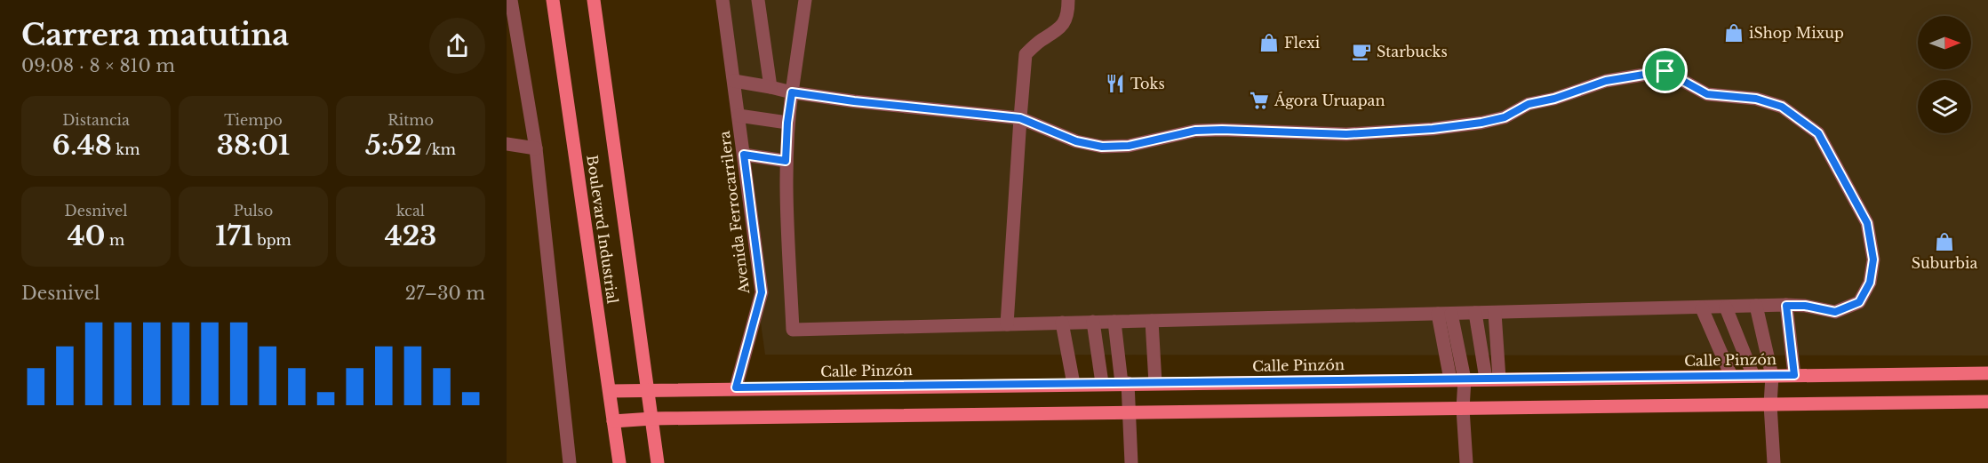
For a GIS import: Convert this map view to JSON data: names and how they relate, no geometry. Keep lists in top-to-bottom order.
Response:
{
  "streets": {
    "main road": ["Boulevard Industrial", "Calle Pinzón"],
    "street": ["Avenida Ferrocarrilera"]
  },
  "crossings": [
    ["Avenida Ferrocarrilera", "Calle Pinzón"],
    ["Boulevard Industrial", "Calle Pinzón"]
  ],
  "places": {
    "shop": ["iShop Mixup", "Flexi", "Suburbia"],
    "cafe": ["Starbucks"],
    "restaurant": ["Toks"],
    "supermarket": ["Ágora Uruapan"]
  },
  "north": "right",
  "page": {
    "heading": ["Carrera matutina", "09:08 · 8 × 810 m"],
    "stats": [
      ["Distancia", "6.48 km"],
      ["Tiempo", "38:01"],
      ["Ritmo", "5:52 /km"],
      ["Desnivel", "40 m"],
      ["Pulso", "171 bpm"],
      ["kcal", "423"]
    ],
    "chart": ["Desnivel", "27–30 m"]
  }
}
